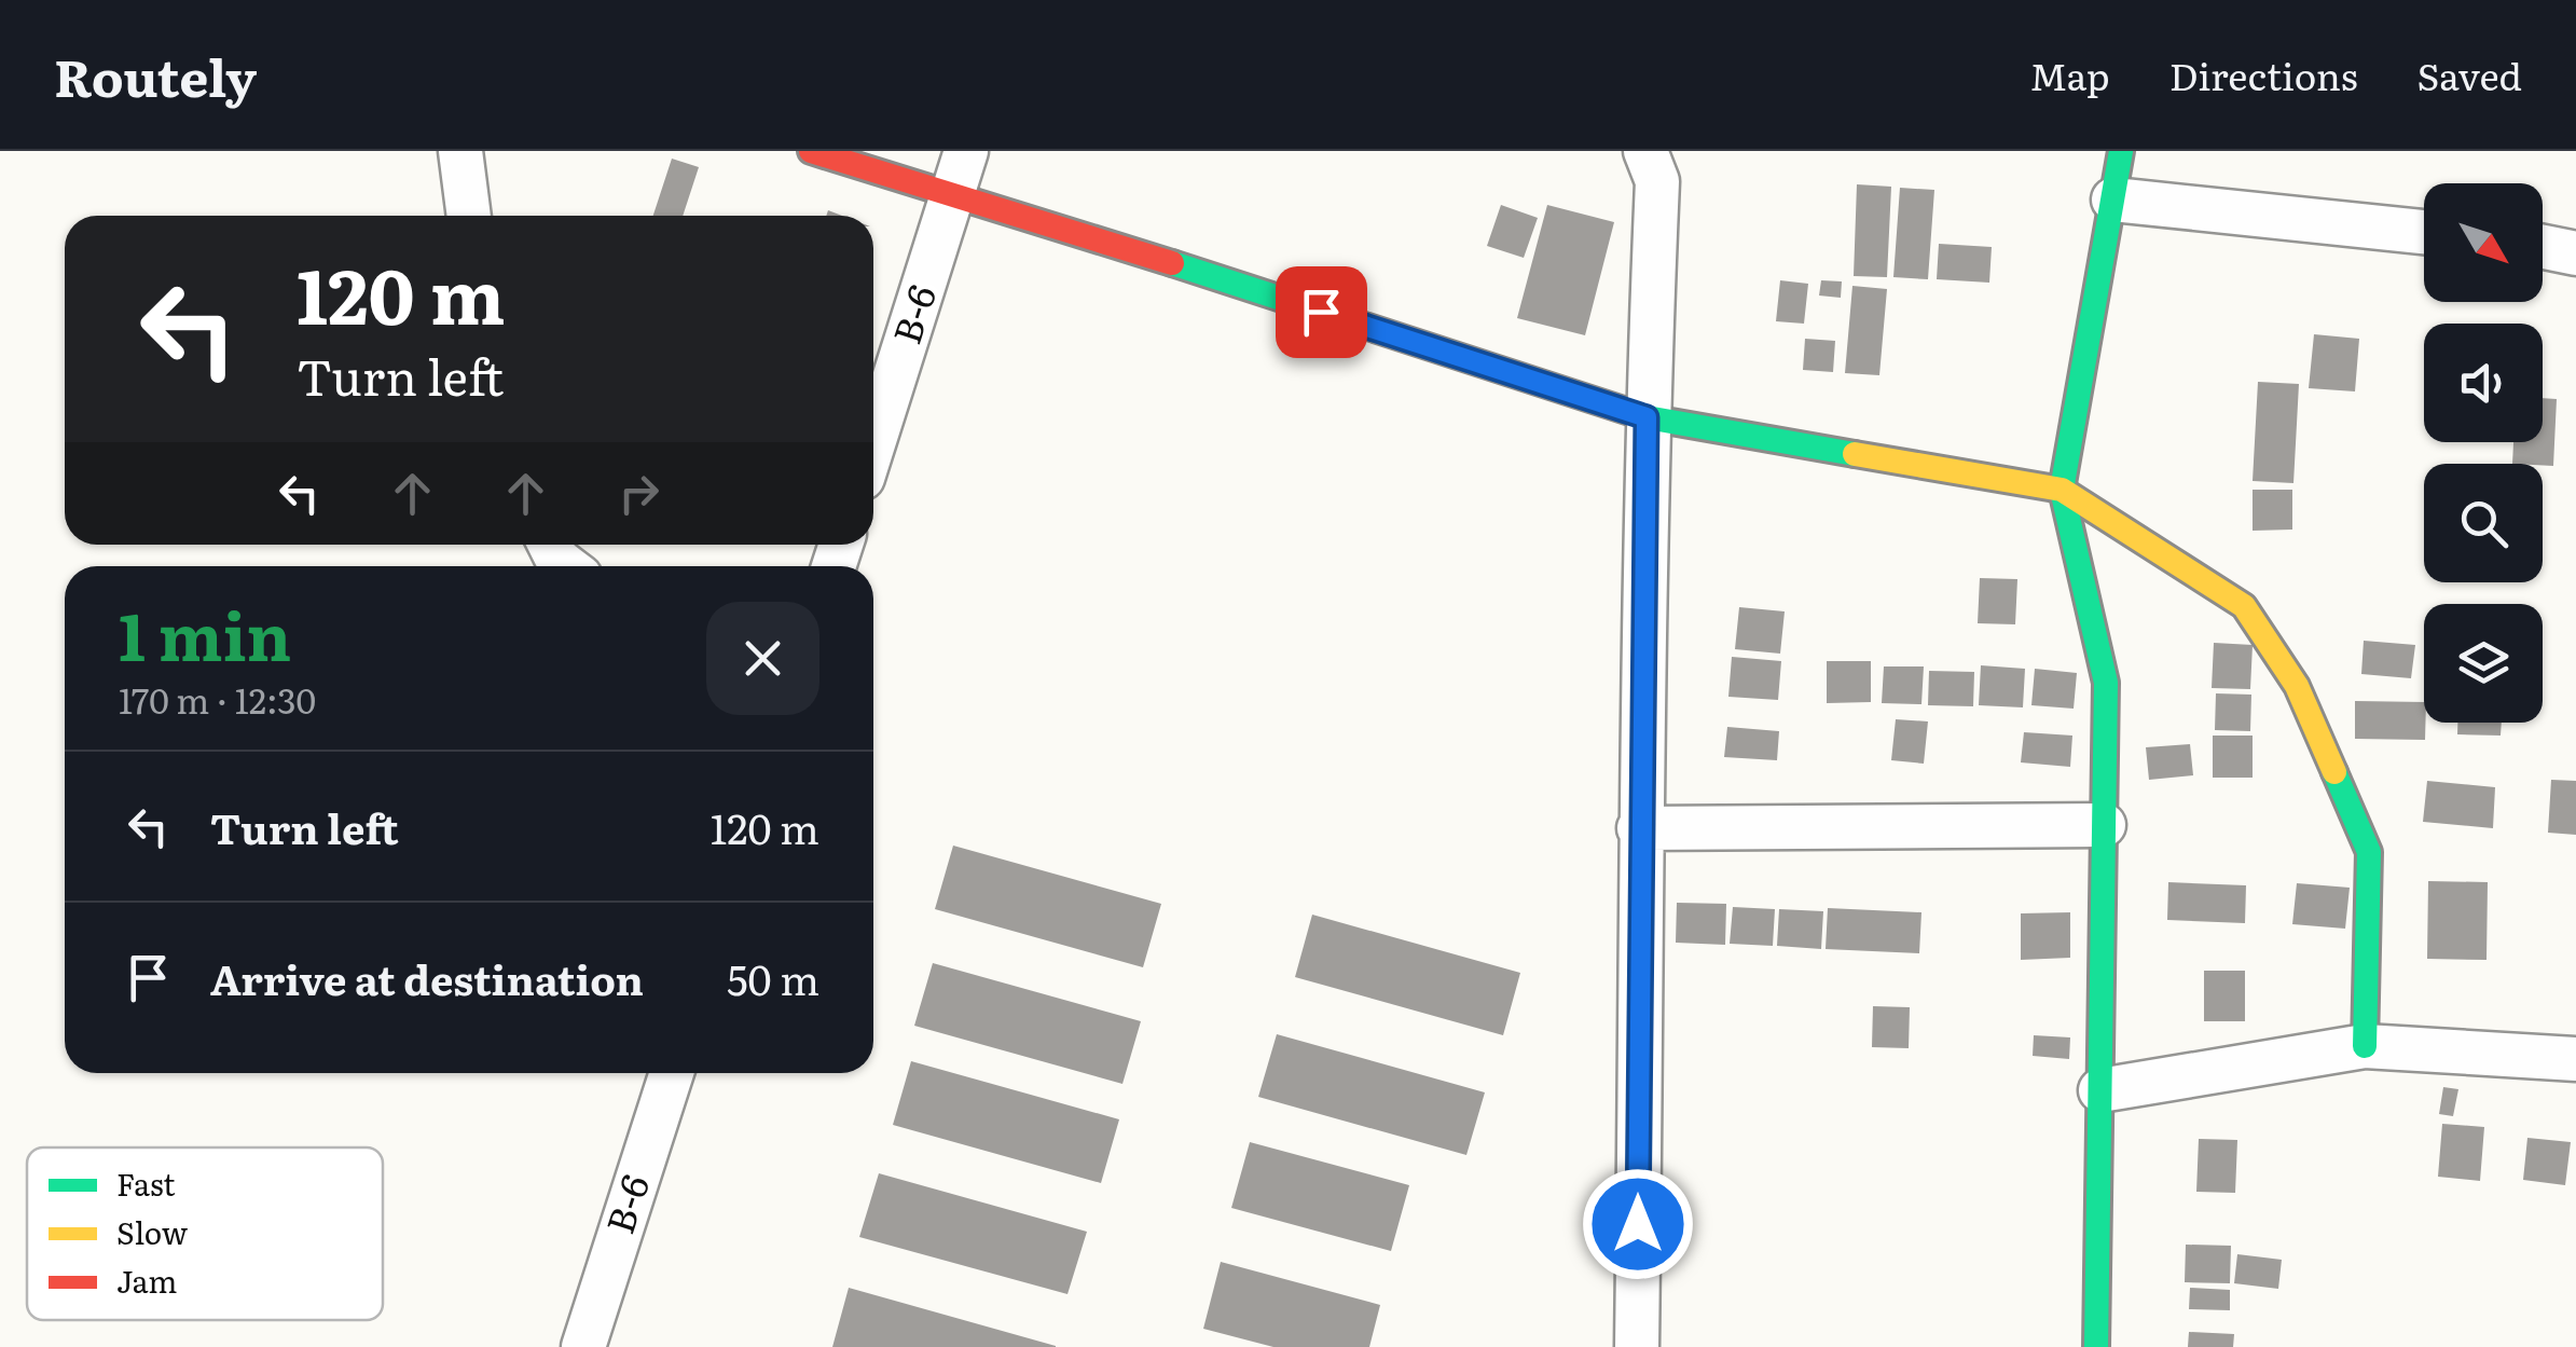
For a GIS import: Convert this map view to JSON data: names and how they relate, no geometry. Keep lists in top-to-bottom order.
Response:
{
  "streets": {
    "street": ["B-6"]
  },
  "legend": ["Fast", "Slow", "Jam"],
  "north": "bottom right",
  "page": {
    "header": "Routely",
    "nav": ["Map", "Directions", "Saved"],
    "turn": ["120 m", "Turn left"],
    "heading": ["1 min", "170 m · 12:30"],
    "list": [
      {
        "name": "Turn left",
        "value": "120 m"
      },
      {
        "name": "Arrive at destination",
        "value": "50 m"
      }
    ]
  }
}
